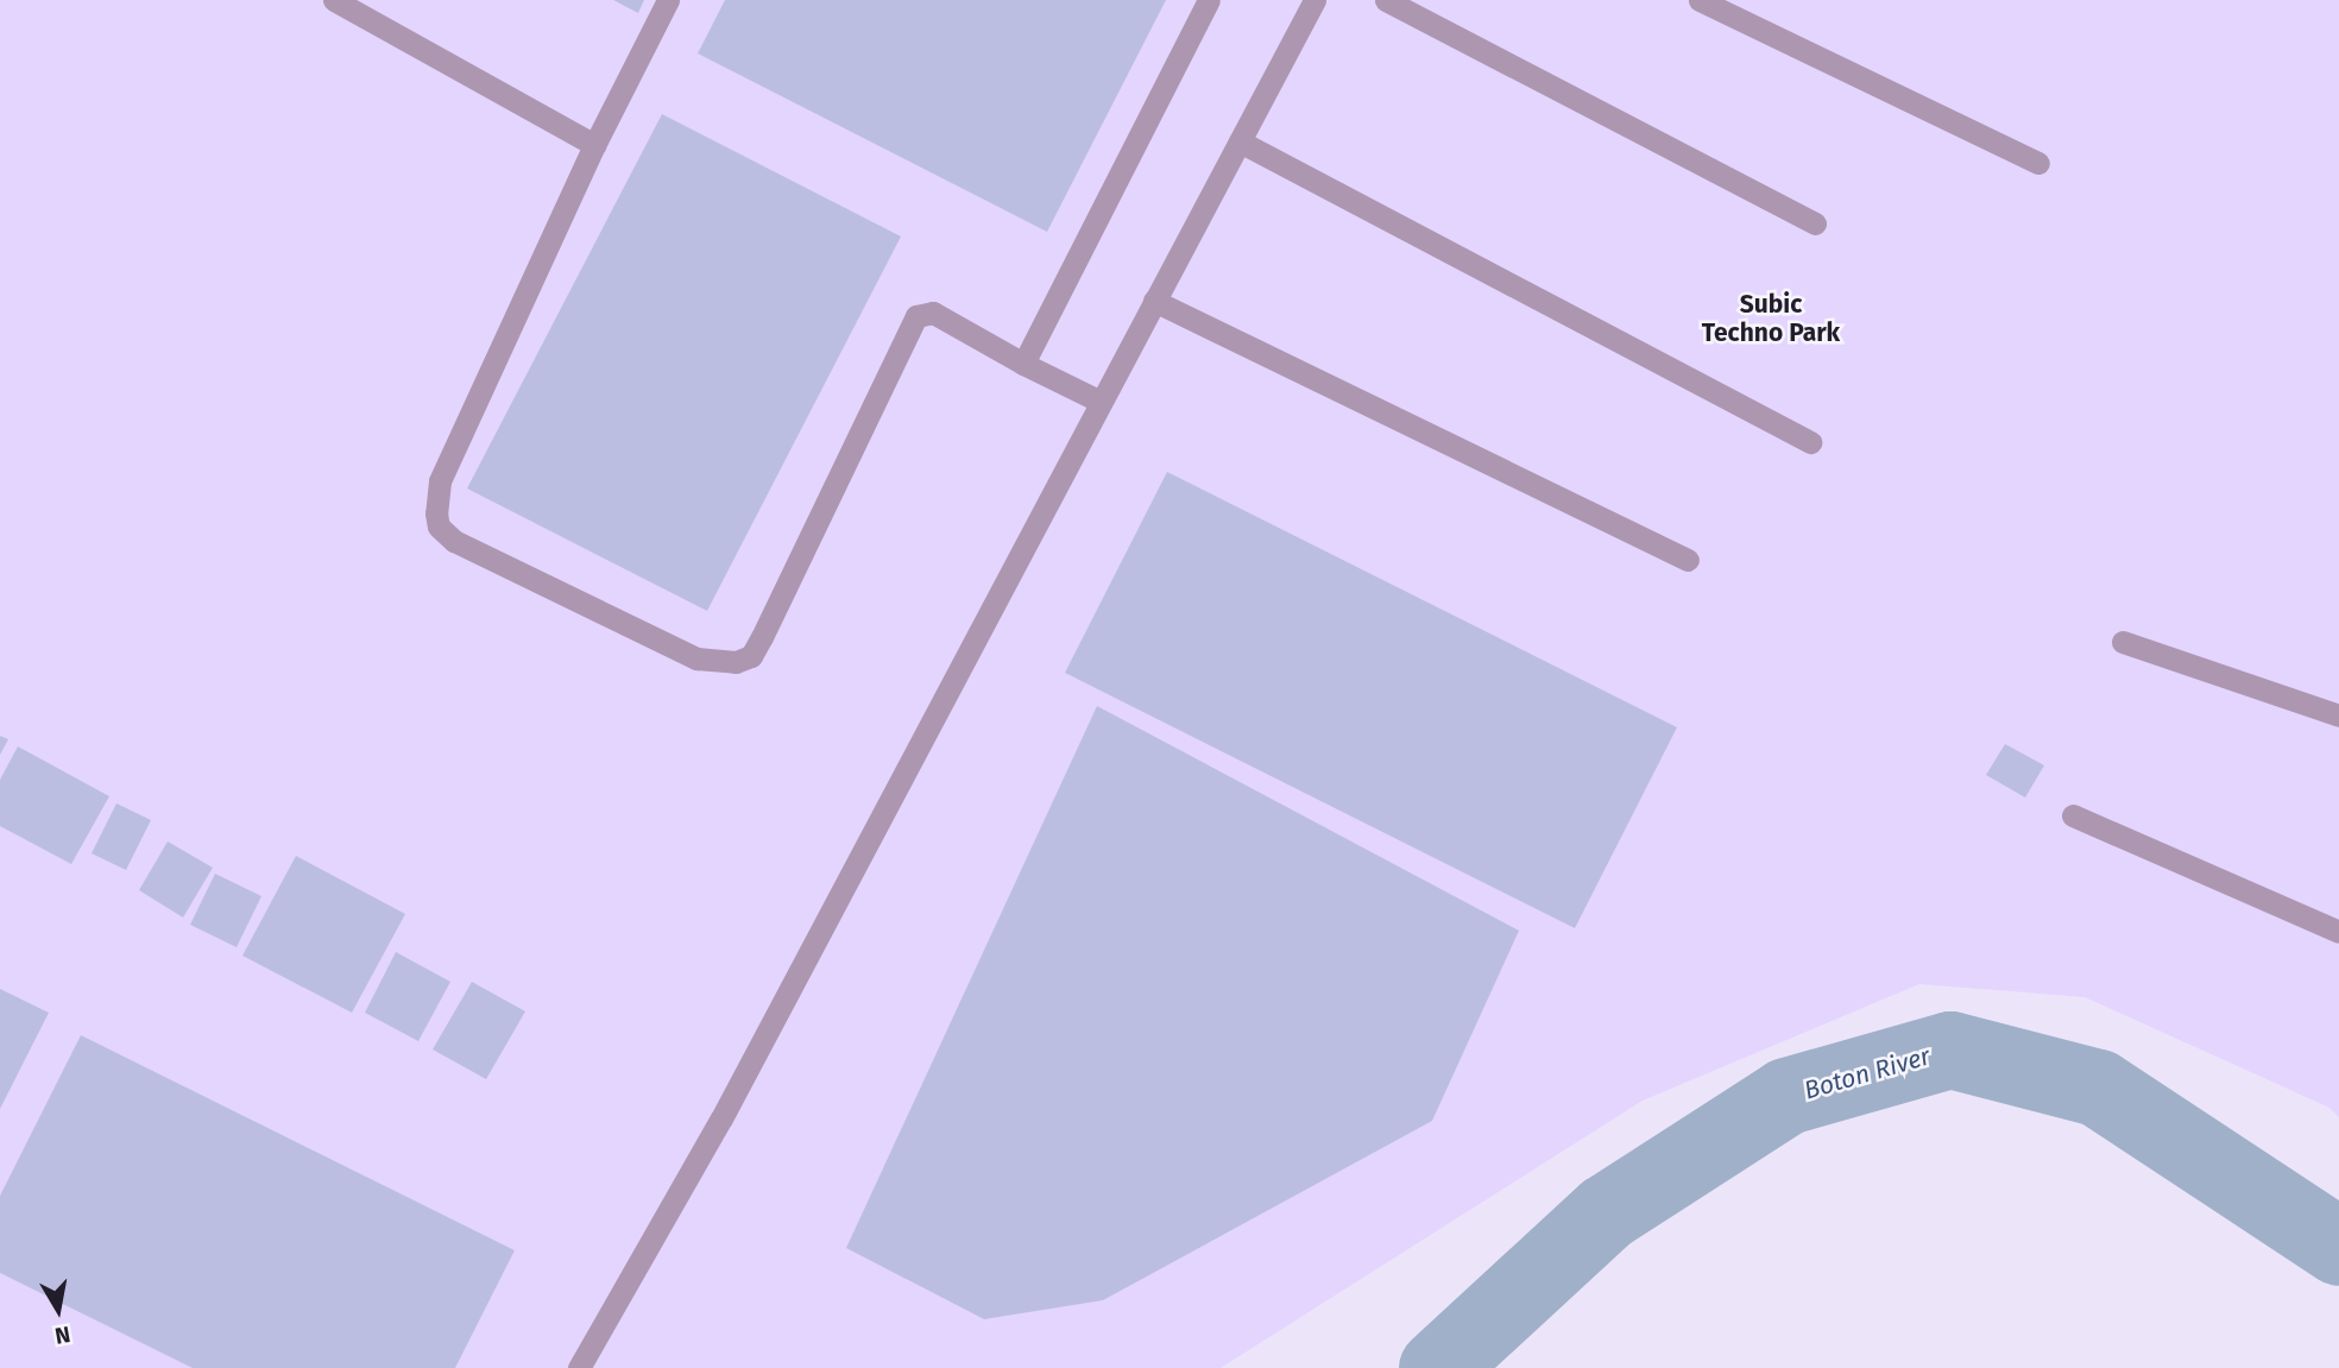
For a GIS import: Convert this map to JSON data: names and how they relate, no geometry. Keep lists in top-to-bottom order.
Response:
{
  "districts": ["Subic Techno Park"],
  "water": ["Boton River"],
  "north": "bottom"
}
